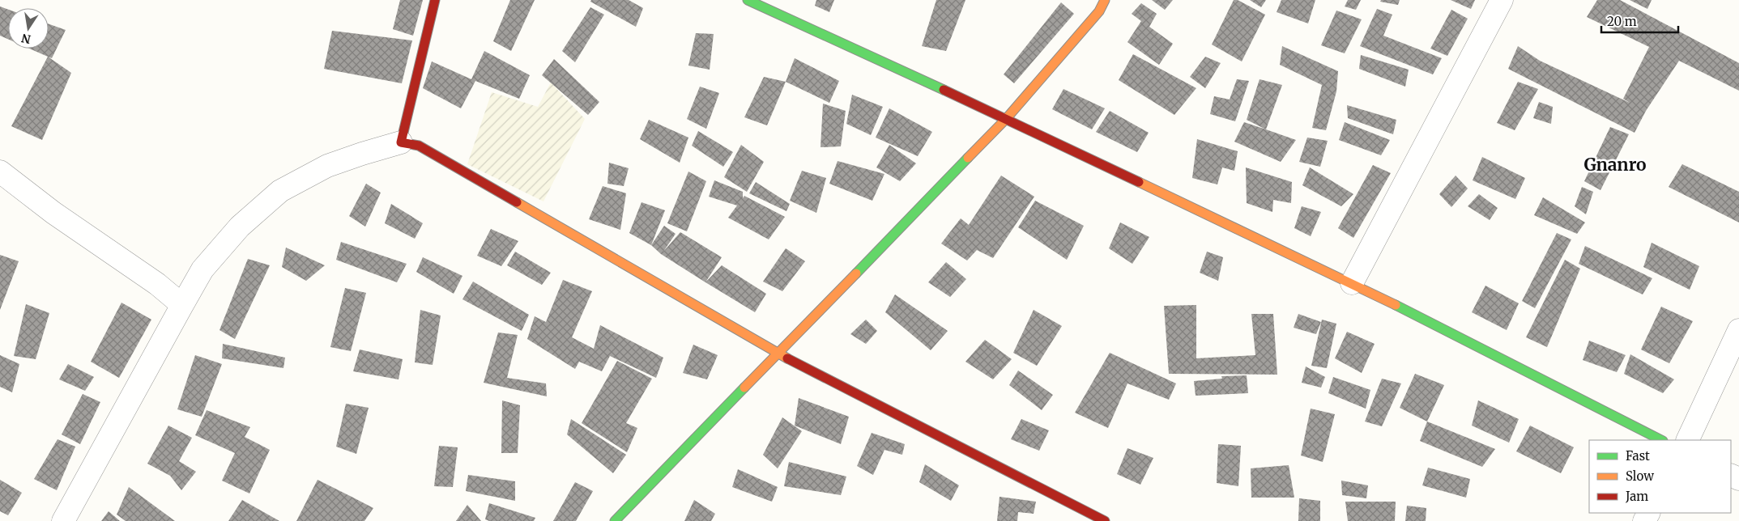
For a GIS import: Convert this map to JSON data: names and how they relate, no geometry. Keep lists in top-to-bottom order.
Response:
{
  "districts": ["Gnanro"],
  "legend": ["Fast", "Slow", "Jam"],
  "scale_bar": "20 m",
  "north": "bottom"
}
